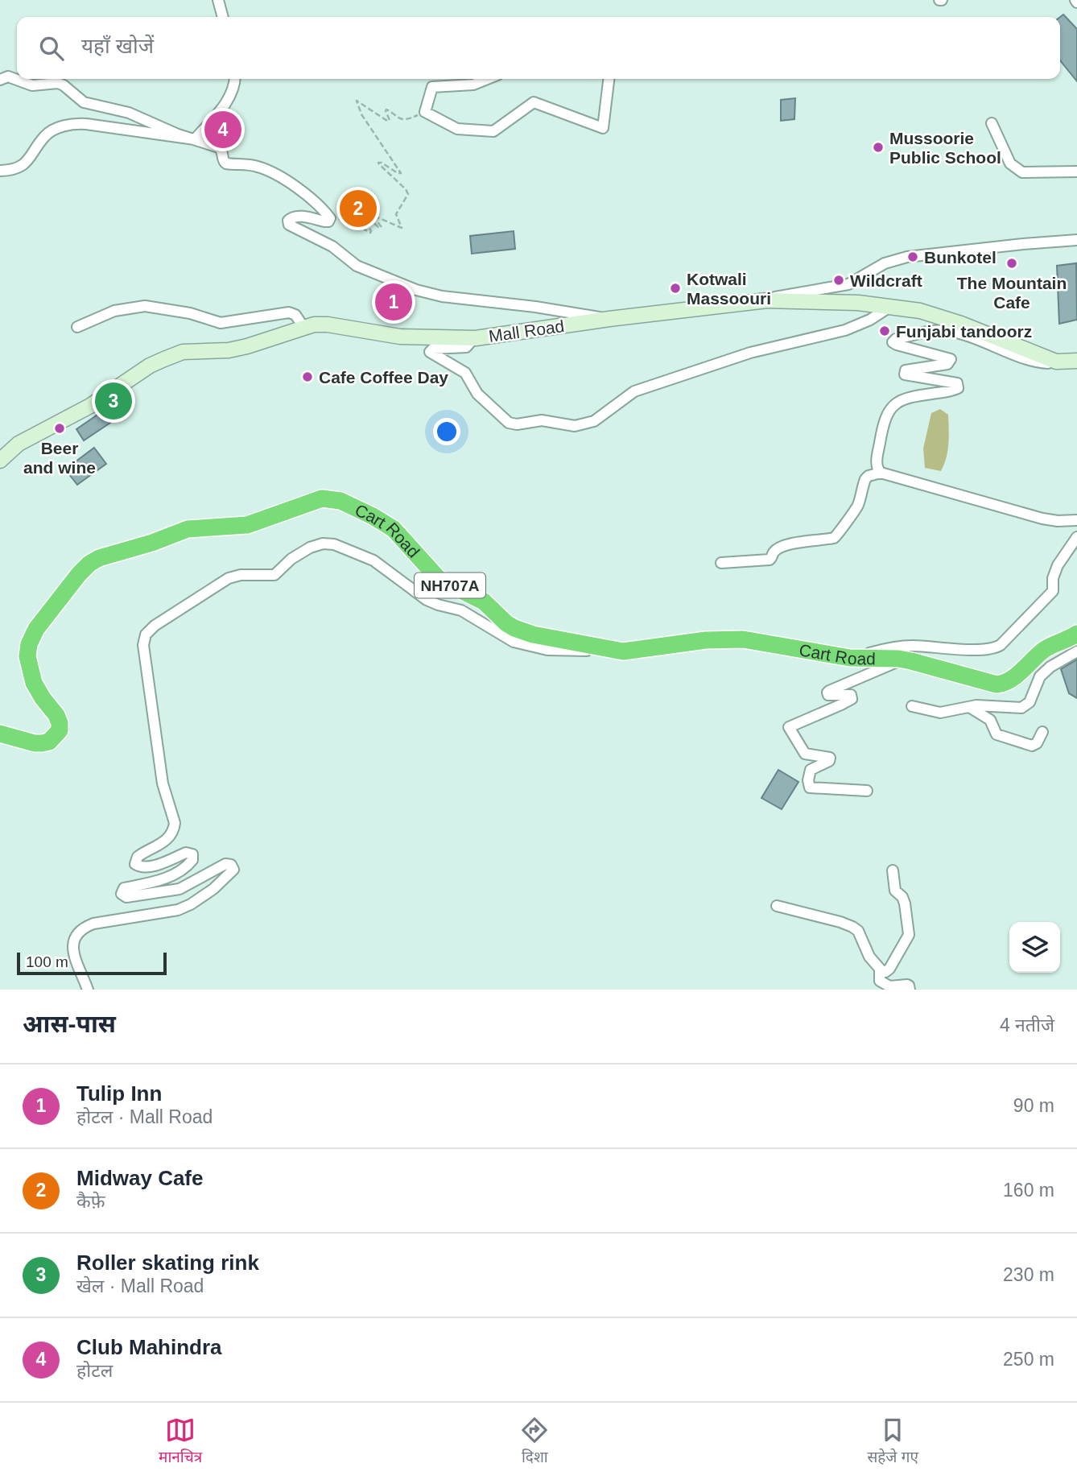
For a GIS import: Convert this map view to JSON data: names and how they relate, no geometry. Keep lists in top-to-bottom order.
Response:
{
  "streets": {
    "highway": ["Cart Road", "NH707A"],
    "street": ["Mall Road"]
  },
  "places": [
    "Mussoorie Public School",
    "Bunkotel",
    "The Mountain Cafe",
    "Wildcraft",
    "Kotwali Massoouri",
    "Funjabi tandoorz",
    "Cafe Coffee Day",
    "Beer and wine"
  ],
  "scale_bar": "100 m",
  "page": {
    "search": "यहाँ खोजें",
    "pins": [
      "4",
      "2",
      "1",
      "3"
    ],
    "scale": "100 m",
    "heading": ["आस-पास", "4 नतीजे"],
    "list": [
      {
        "mark": "1",
        "name": "Tulip Inn",
        "note": "होटल · Mall Road",
        "value": "90 m"
      },
      {
        "mark": "2",
        "name": "Midway Cafe",
        "note": "कैफ़े",
        "value": "160 m"
      },
      {
        "mark": "3",
        "name": "Roller skating rink",
        "note": "खेल · Mall Road",
        "value": "230 m"
      },
      {
        "mark": "4",
        "name": "Club Mahindra",
        "note": "होटल",
        "value": "250 m"
      }
    ],
    "nav": ["मानचित्र", "दिशा", "सहेजे गए"]
  }
}
